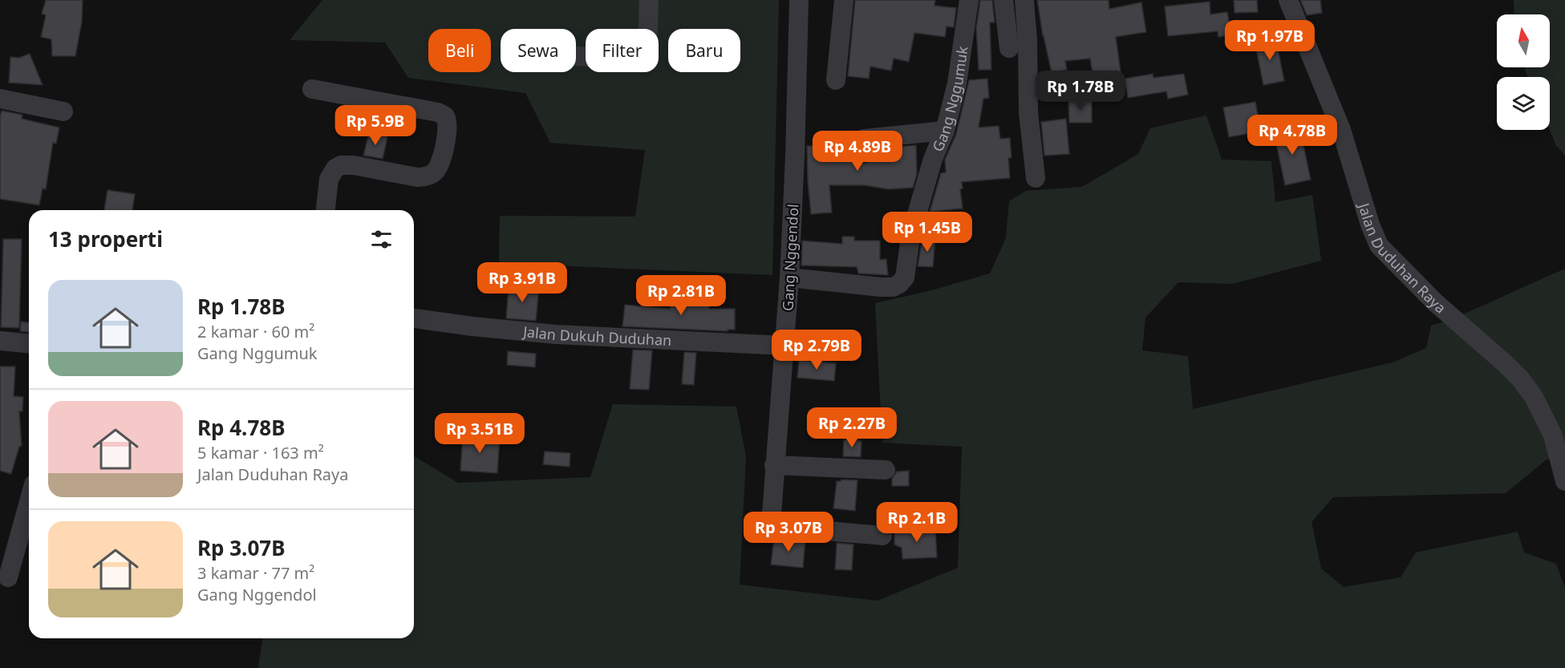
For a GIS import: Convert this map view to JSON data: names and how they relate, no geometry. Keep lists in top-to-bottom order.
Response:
{
  "streets": {
    "street": [
      "Gang Nggumuk",
      "Jalan Duduhan Raya",
      "Gang Nggendol",
      "Jalan Dukuh Duduhan"
    ]
  },
  "crossings": [
    ["Gang Nggumuk", "Gang Nggendol"],
    ["Gang Nggendol", "Jalan Dukuh Duduhan"]
  ],
  "north": "top",
  "page": {
    "price": [
      "Rp 1.97B",
      "Rp 1.78B",
      "Rp 5.9B",
      "Rp 4.78B",
      "Rp 4.89B",
      "Rp 1.45B",
      "Rp 3.91B",
      "Rp 2.81B",
      "Rp 2.79B",
      "Rp 2.27B",
      "Rp 3.51B",
      "Rp 2.1B",
      "Rp 3.07B"
    ],
    "chip": [
      "Beli",
      "Sewa",
      "Filter",
      "Baru"
    ],
    "heading": "13 properti",
    "list": [
      {
        "name": "Rp 1.78B",
        "note": "2 kamar · 60 m² · Gang Nggumuk"
      },
      {
        "name": "Rp 4.78B",
        "note": "5 kamar · 163 m² · Jalan Duduhan Raya"
      },
      {
        "name": "Rp 3.07B",
        "note": "3 kamar · 77 m² · Gang Nggendol"
      }
    ]
  }
}
